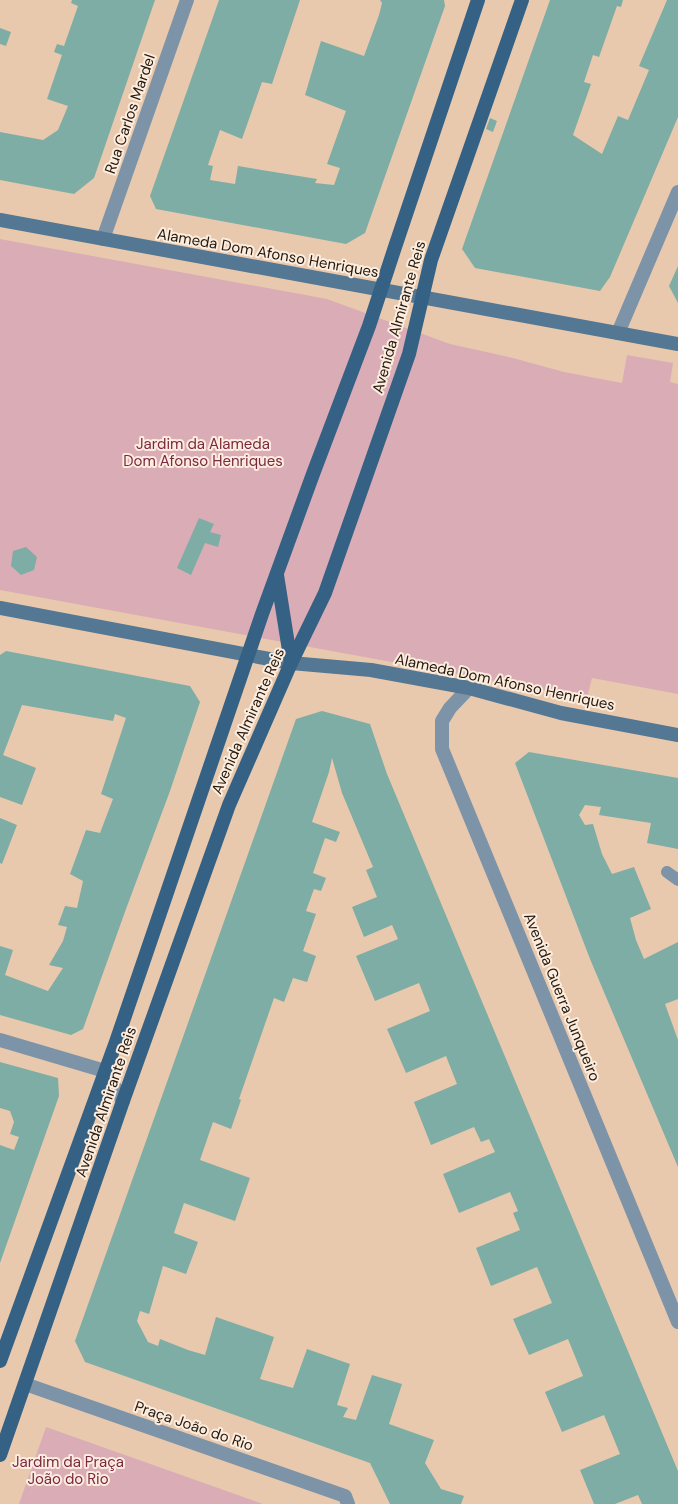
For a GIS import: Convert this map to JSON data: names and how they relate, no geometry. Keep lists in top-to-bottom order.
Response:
{
  "streets": {
    "main road": ["Alameda Dom Afonso Henriques", "Avenida Almirante Reis"],
    "street": ["Rua Carlos Mardel", "Avenida Guerra Junqueiro", "Praça João do Rio"]
  },
  "crossings": [
    ["Rua Carlos Mardel", "Alameda Dom Afonso Henriques"],
    ["Alameda Dom Afonso Henriques", "Avenida Almirante Reis"],
    ["Alameda Dom Afonso Henriques", "Avenida Guerra Junqueiro"],
    ["Avenida Almirante Reis", "Praça João do Rio"]
  ],
  "parks": ["Jardim da Alameda Dom Afonso Henriques", "Jardim da Praça João do Rio"]
}
